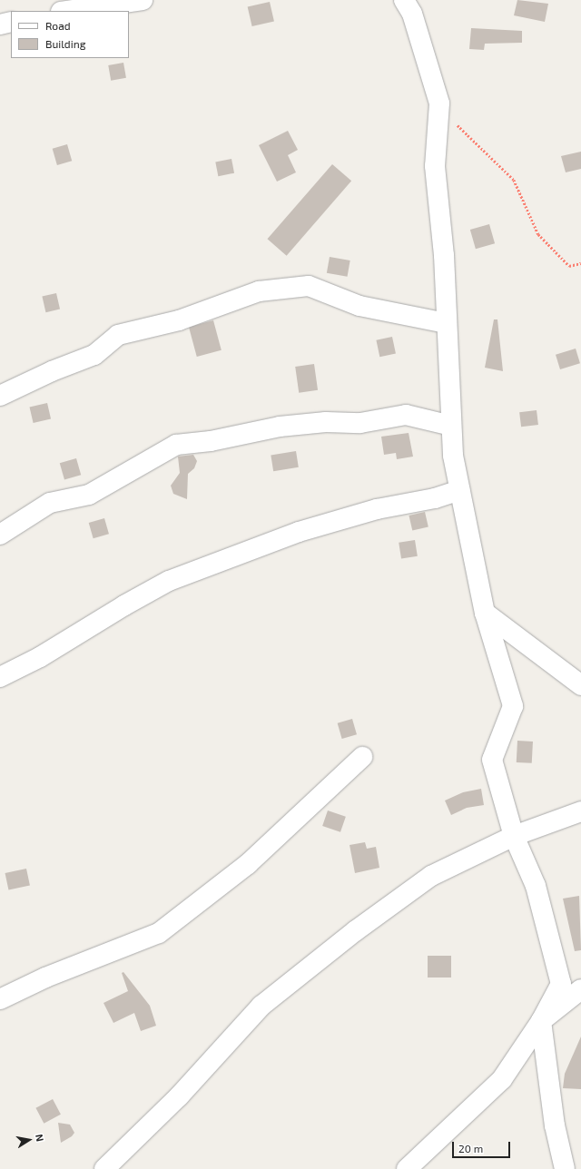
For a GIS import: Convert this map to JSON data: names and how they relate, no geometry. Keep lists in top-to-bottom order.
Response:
{
  "legend": ["Road", "Building"],
  "scale_bar": "20 m",
  "north": "right"
}
